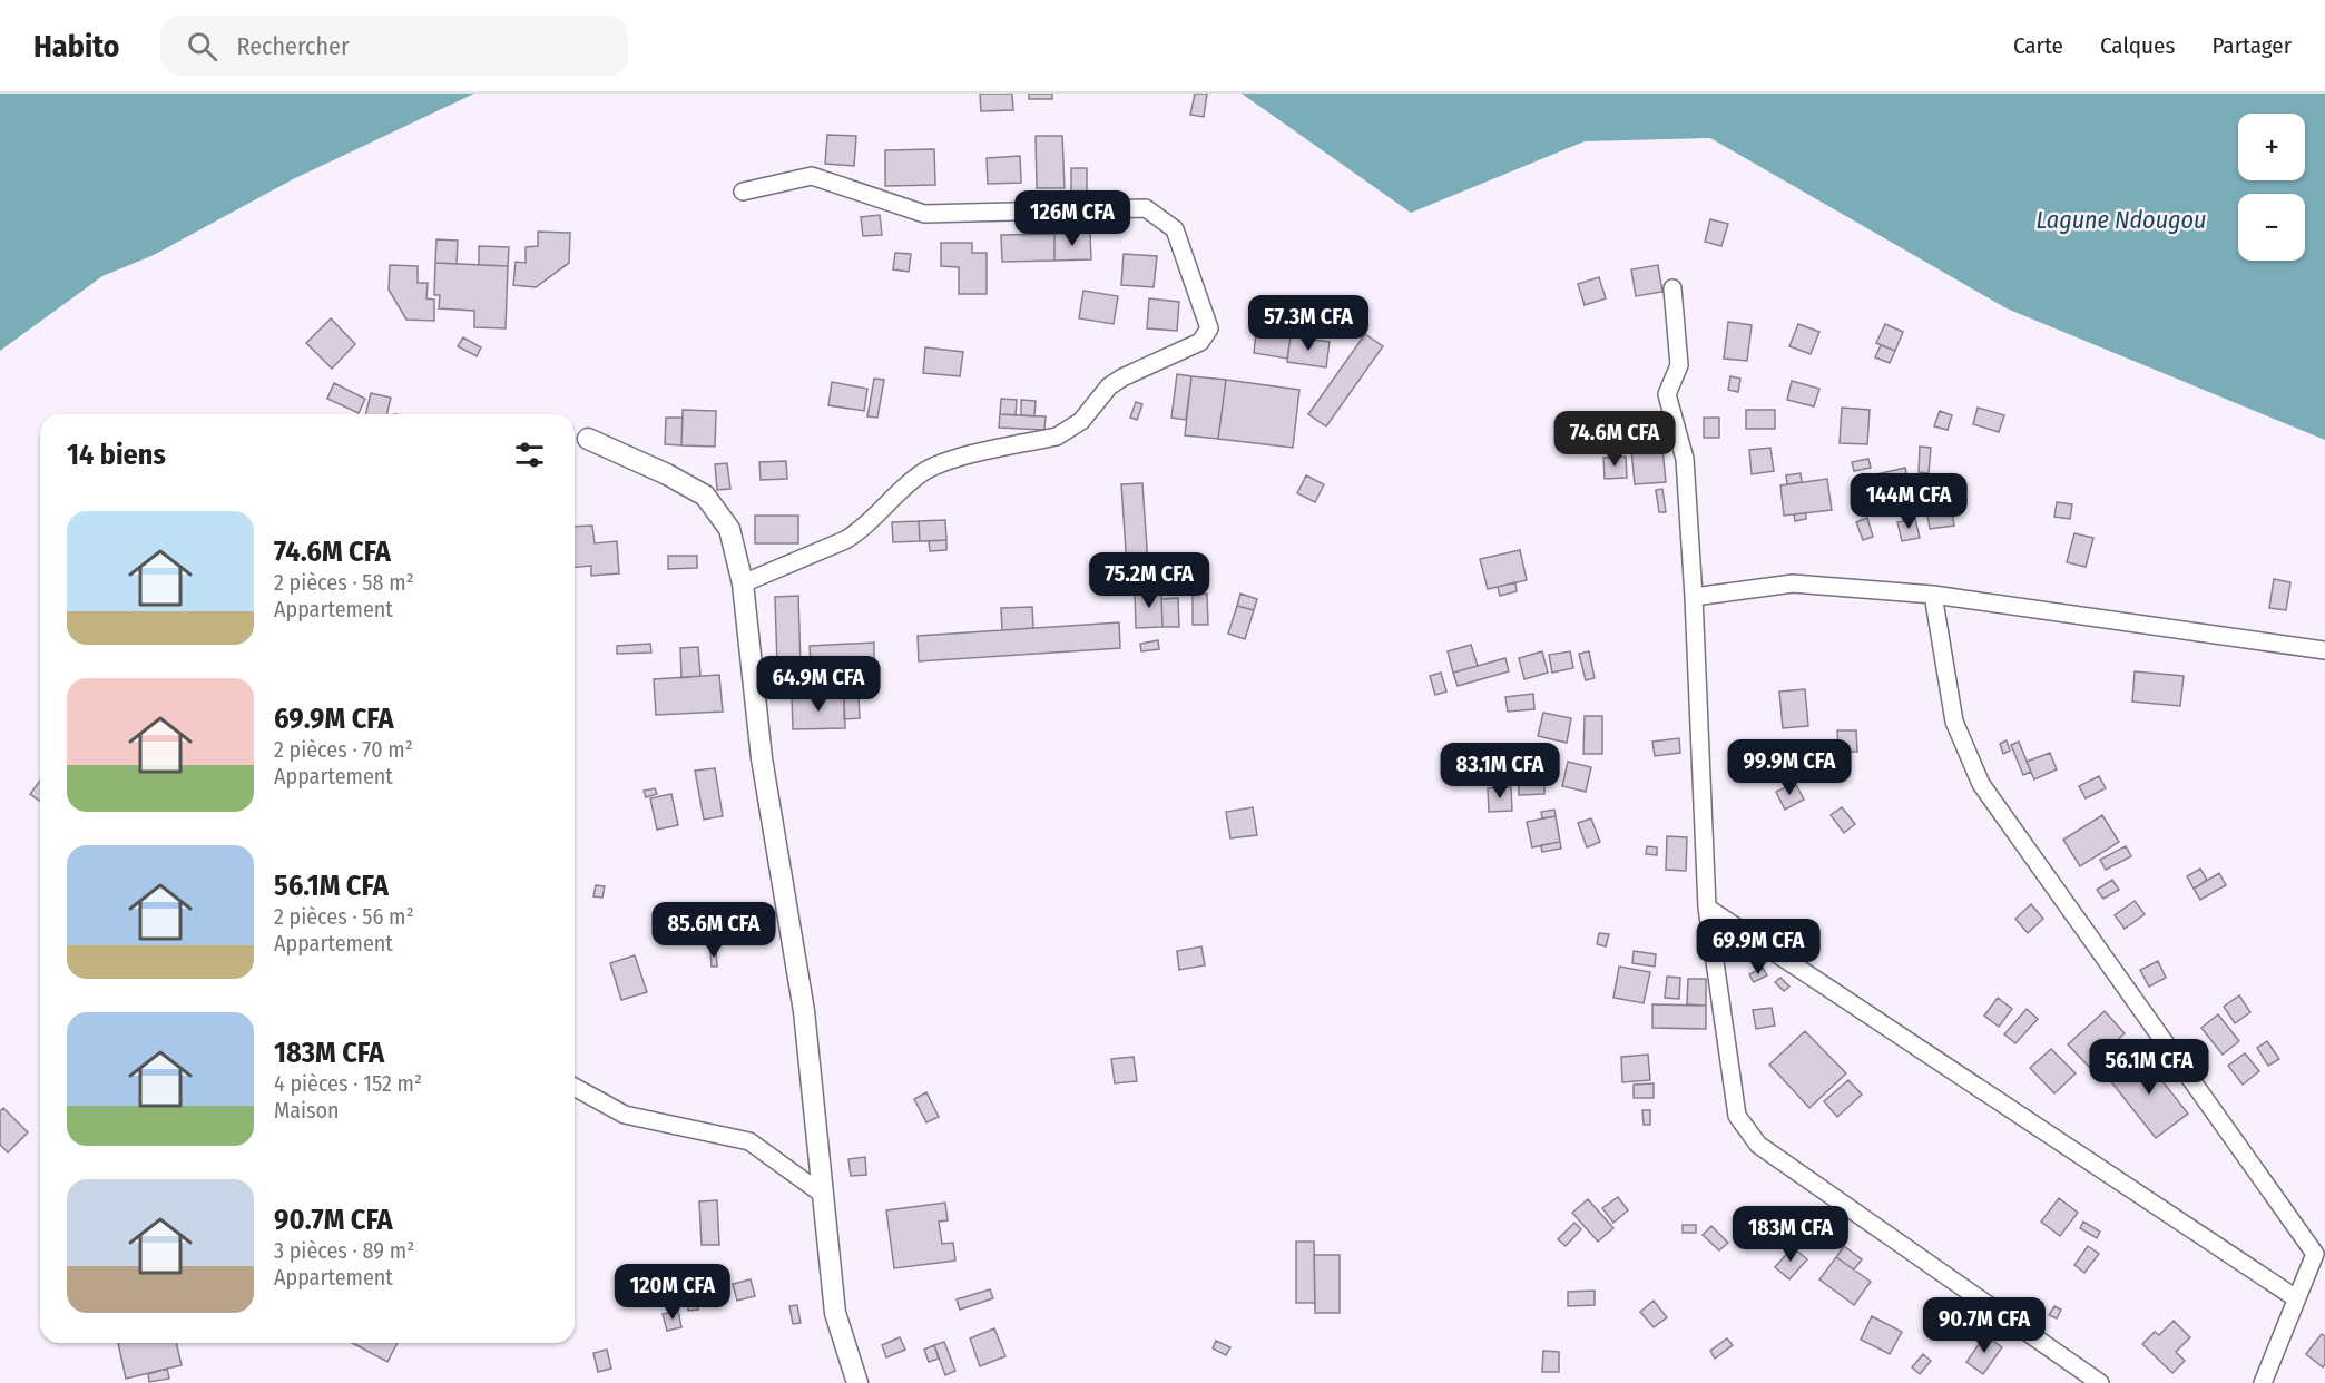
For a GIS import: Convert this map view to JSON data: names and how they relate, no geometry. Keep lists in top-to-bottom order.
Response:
{
  "water": ["Lagune Ndougou"],
  "page": {
    "header": "Habito",
    "search": "Rechercher",
    "nav": ["Carte", "Calques", "Partager"],
    "map_buttons": ["+", "−"],
    "price": [
      "126M CFA",
      "57.3M CFA",
      "74.6M CFA",
      "144M CFA",
      "75.2M CFA",
      "64.9M CFA",
      "99.9M CFA",
      "83.1M CFA",
      "85.6M CFA",
      "69.9M CFA",
      "56.1M CFA",
      "183M CFA",
      "120M CFA",
      "90.7M CFA"
    ],
    "heading": "14 biens",
    "list": [
      {
        "name": "74.6M CFA",
        "note": "2 pièces · 58 m² · Appartement"
      },
      {
        "name": "69.9M CFA",
        "note": "2 pièces · 70 m² · Appartement"
      },
      {
        "name": "56.1M CFA",
        "note": "2 pièces · 56 m² · Appartement"
      },
      {
        "name": "183M CFA",
        "note": "4 pièces · 152 m² · Maison"
      },
      {
        "name": "90.7M CFA",
        "note": "3 pièces · 89 m² · Appartement"
      }
    ]
  }
}
